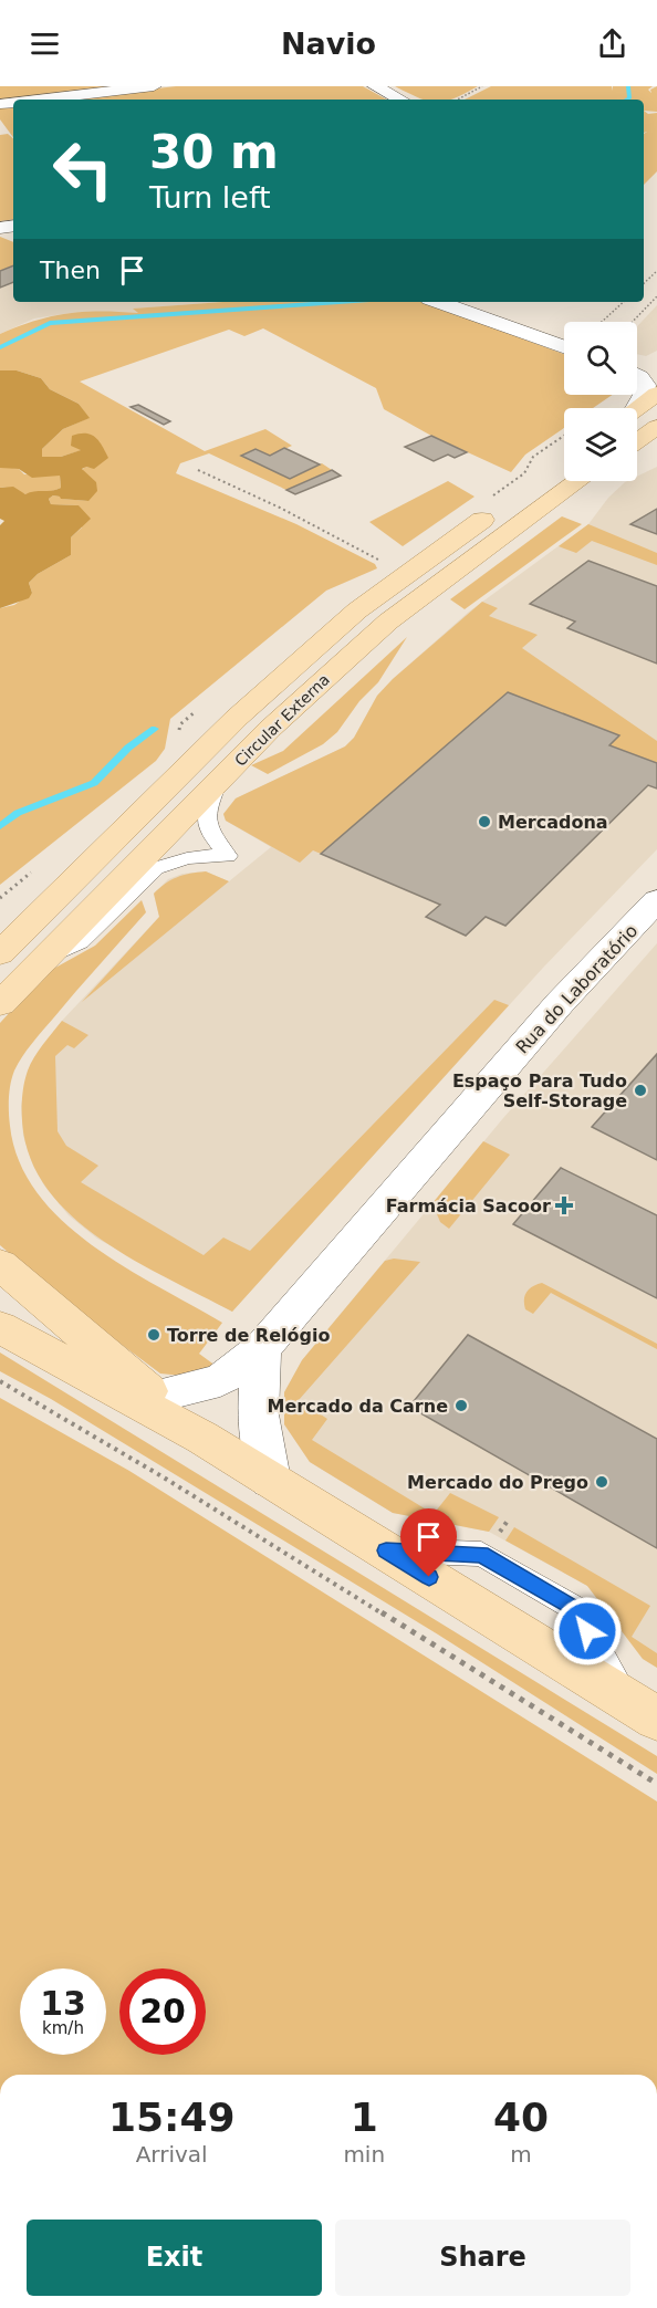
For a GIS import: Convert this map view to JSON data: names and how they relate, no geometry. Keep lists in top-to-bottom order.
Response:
{
  "streets": {
    "main road": ["Circular Externa"],
    "street": ["Rua do Laboratório"]
  },
  "places": {
    "other": [
      "Mercadona",
      "Espaço Para Tudo Self-Storage",
      "Torre de Relógio",
      "Mercado da Carne",
      "Mercado do Prego"
    ],
    "health": ["Farmácia Sacoor"]
  },
  "page": {
    "header": "Navio",
    "turn": ["30 m", "Turn left"],
    "then": "Then",
    "speed": "13 km/h",
    "limit": "20",
    "eta": [
      "15:49",
      "Arrival",
      "1",
      "min",
      "40",
      "m"
    ],
    "buttons": ["Exit", "Share"]
  }
}
